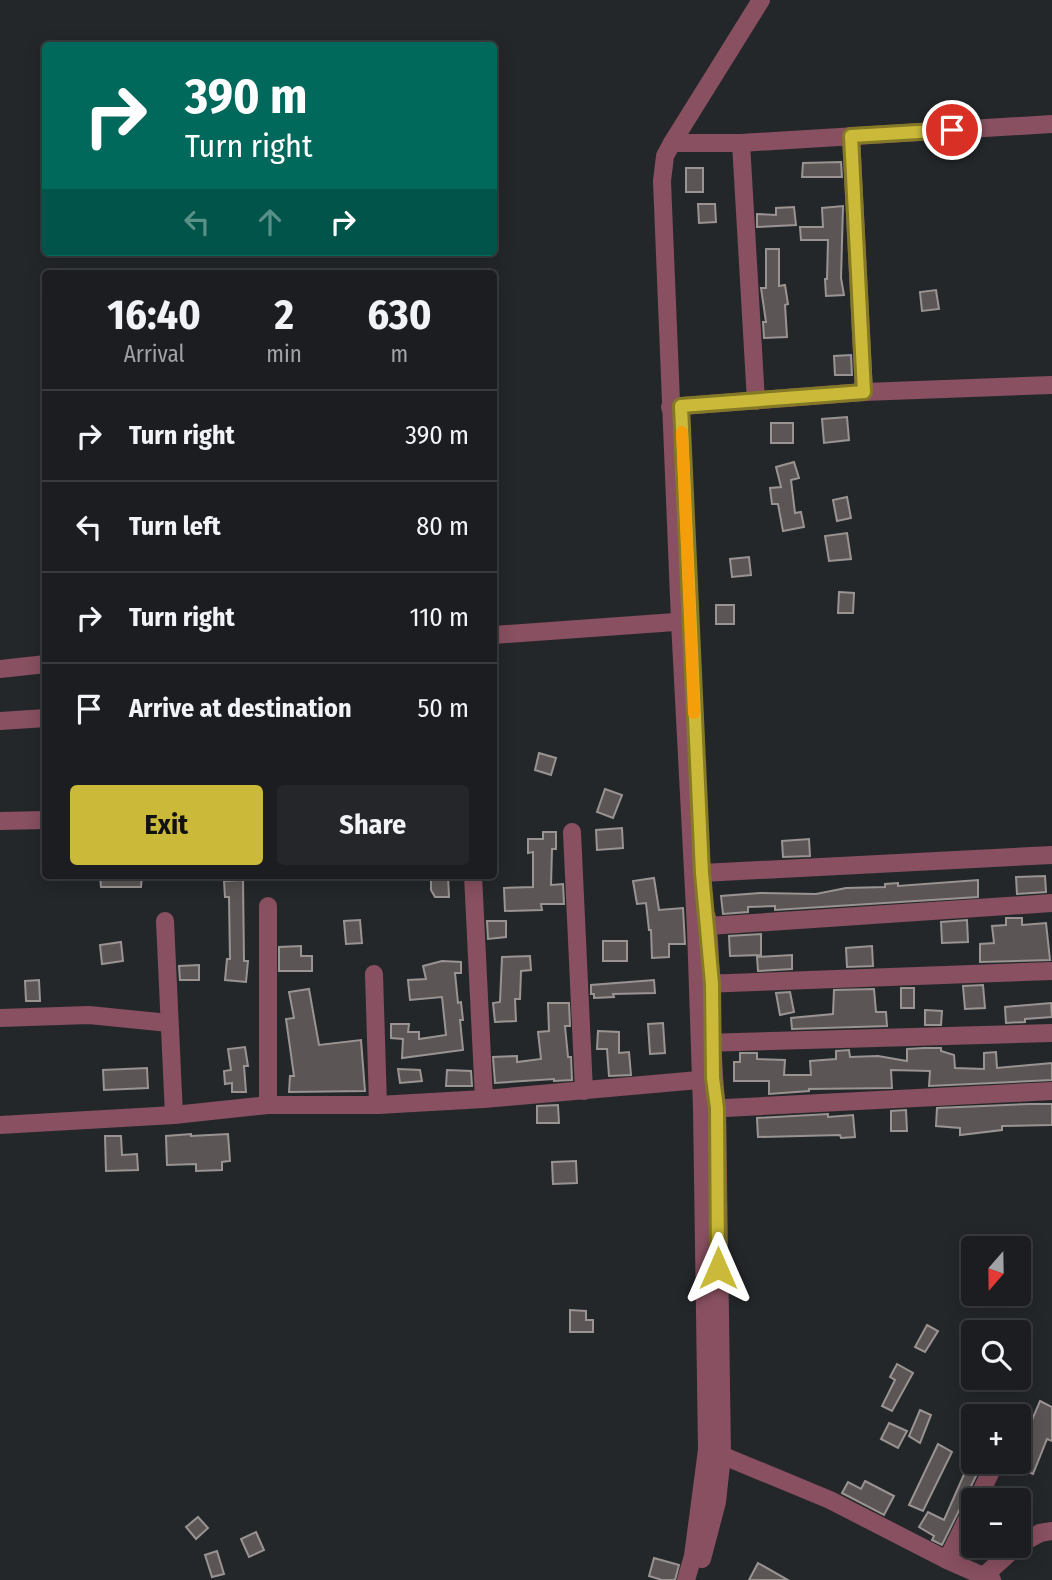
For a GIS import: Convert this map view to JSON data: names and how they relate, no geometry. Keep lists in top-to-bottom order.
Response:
{
  "north": "bottom",
  "page": {
    "turn": ["390 m", "Turn right"],
    "eta": [
      "16:40",
      "Arrival",
      "2",
      "min",
      "630",
      "m"
    ],
    "list": [
      {
        "name": "Turn right",
        "value": "390 m"
      },
      {
        "name": "Turn left",
        "value": "80 m"
      },
      {
        "name": "Turn right",
        "value": "110 m"
      },
      {
        "name": "Arrive at destination",
        "value": "50 m"
      }
    ],
    "buttons": ["Exit", "Share"],
    "map_buttons": ["+", "−"]
  }
}
